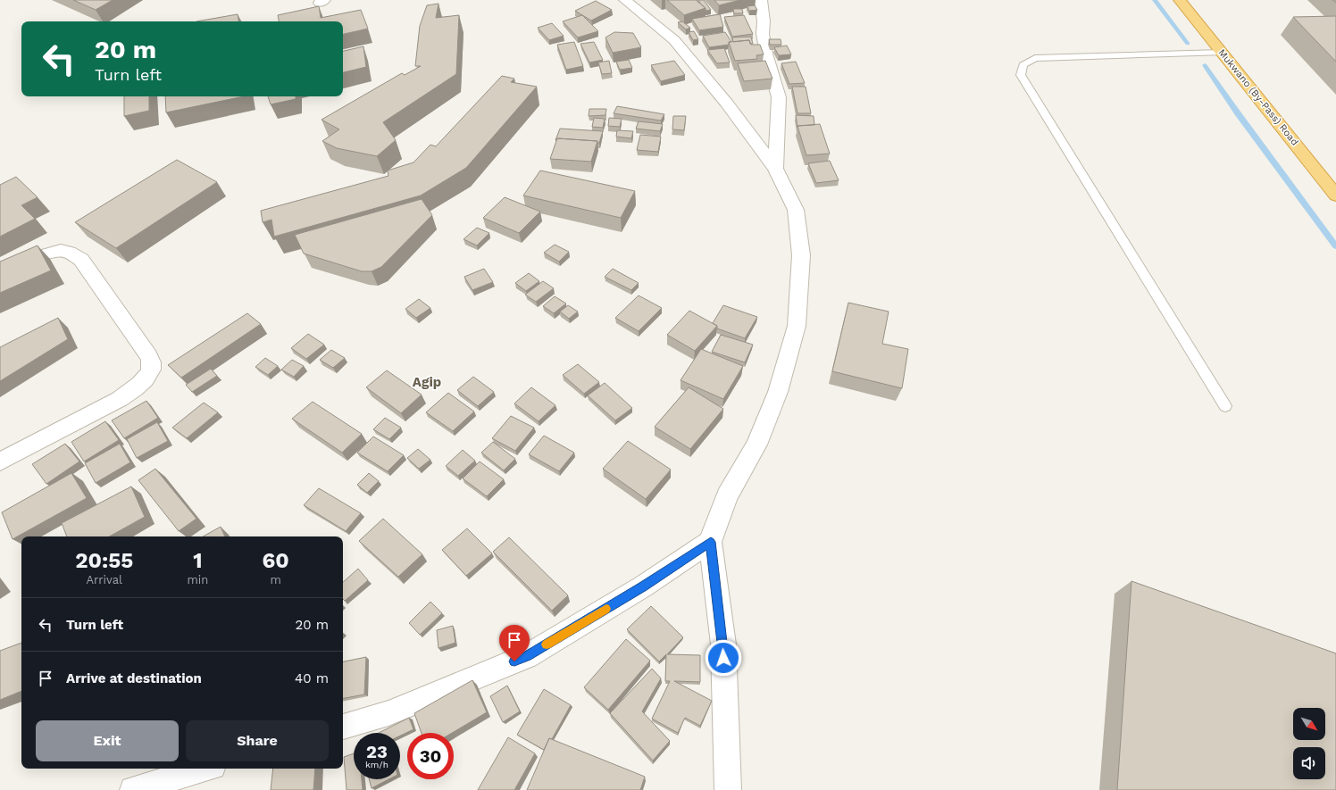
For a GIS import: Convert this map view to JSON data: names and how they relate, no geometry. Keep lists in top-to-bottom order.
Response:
{
  "streets": {
    "highway": ["Mukwano (By-Pass) Road"]
  },
  "districts": ["Agip"],
  "north": "bottom right",
  "page": {
    "turn": ["20 m", "Turn left"],
    "eta": [
      "20:55",
      "Arrival",
      "1",
      "min",
      "60",
      "m"
    ],
    "list": [
      {
        "name": "Turn left",
        "value": "20 m"
      },
      {
        "name": "Arrive at destination",
        "value": "40 m"
      }
    ],
    "buttons": ["Exit", "Share"],
    "speed": "23 km/h",
    "limit": "30"
  }
}
